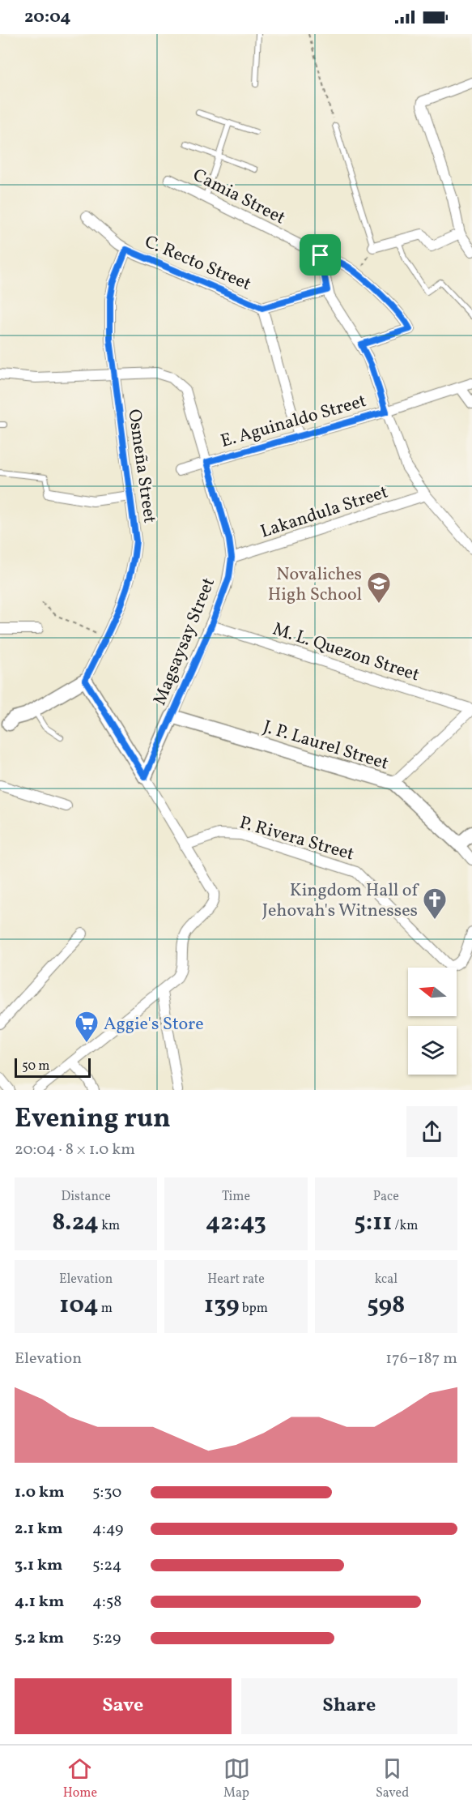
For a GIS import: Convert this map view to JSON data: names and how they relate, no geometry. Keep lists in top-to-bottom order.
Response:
{
  "streets": {
    "street": [
      "Camia Street",
      "C. Recto Street",
      "E. Aguinaldo Street",
      "Osmeña Street",
      "Lakandula Street",
      "Magsaysay Street",
      "M. L. Quezon Street",
      "J. P. Laurel Street",
      "P. Rivera Street"
    ]
  },
  "crossings": [
    ["C. Recto Street", "E. Aguinaldo Street"],
    ["C. Recto Street", "Osmeña Street"],
    ["E. Aguinaldo Street", "Magsaysay Street"],
    ["Osmeña Street", "Magsaysay Street"],
    ["Lakandula Street", "Magsaysay Street"],
    ["Magsaysay Street", "M. L. Quezon Street"],
    ["Magsaysay Street", "J. P. Laurel Street"]
  ],
  "places": {
    "school or university": ["Novaliches High School"],
    "church": ["Kingdom Hall of Jehovah's Witnesses"],
    "supermarket": ["Aggie's Store"]
  },
  "scale_bar": "50 m",
  "north": "left",
  "page": {
    "status": "20:04",
    "scale": "50 m",
    "heading": ["Evening run", "20:04 · 8 × 1.0 km"],
    "stats": [
      ["Distance", "8.24 km"],
      ["Time", "42:43"],
      ["Pace", "5:11 /km"],
      ["Elevation", "104 m"],
      ["Heart rate", "139 bpm"],
      ["kcal", "598"]
    ],
    "chart": ["Elevation", "176–187 m"],
    "list": [
      {
        "name": "1.0 km",
        "note": "5:30"
      },
      {
        "name": "2.1 km",
        "note": "4:49"
      },
      {
        "name": "3.1 km",
        "note": "5:24"
      },
      {
        "name": "4.1 km",
        "note": "4:58"
      },
      {
        "name": "5.2 km",
        "note": "5:29"
      }
    ],
    "buttons": ["Save", "Share"],
    "tabs": ["Home", "Map", "Saved"]
  }
}
